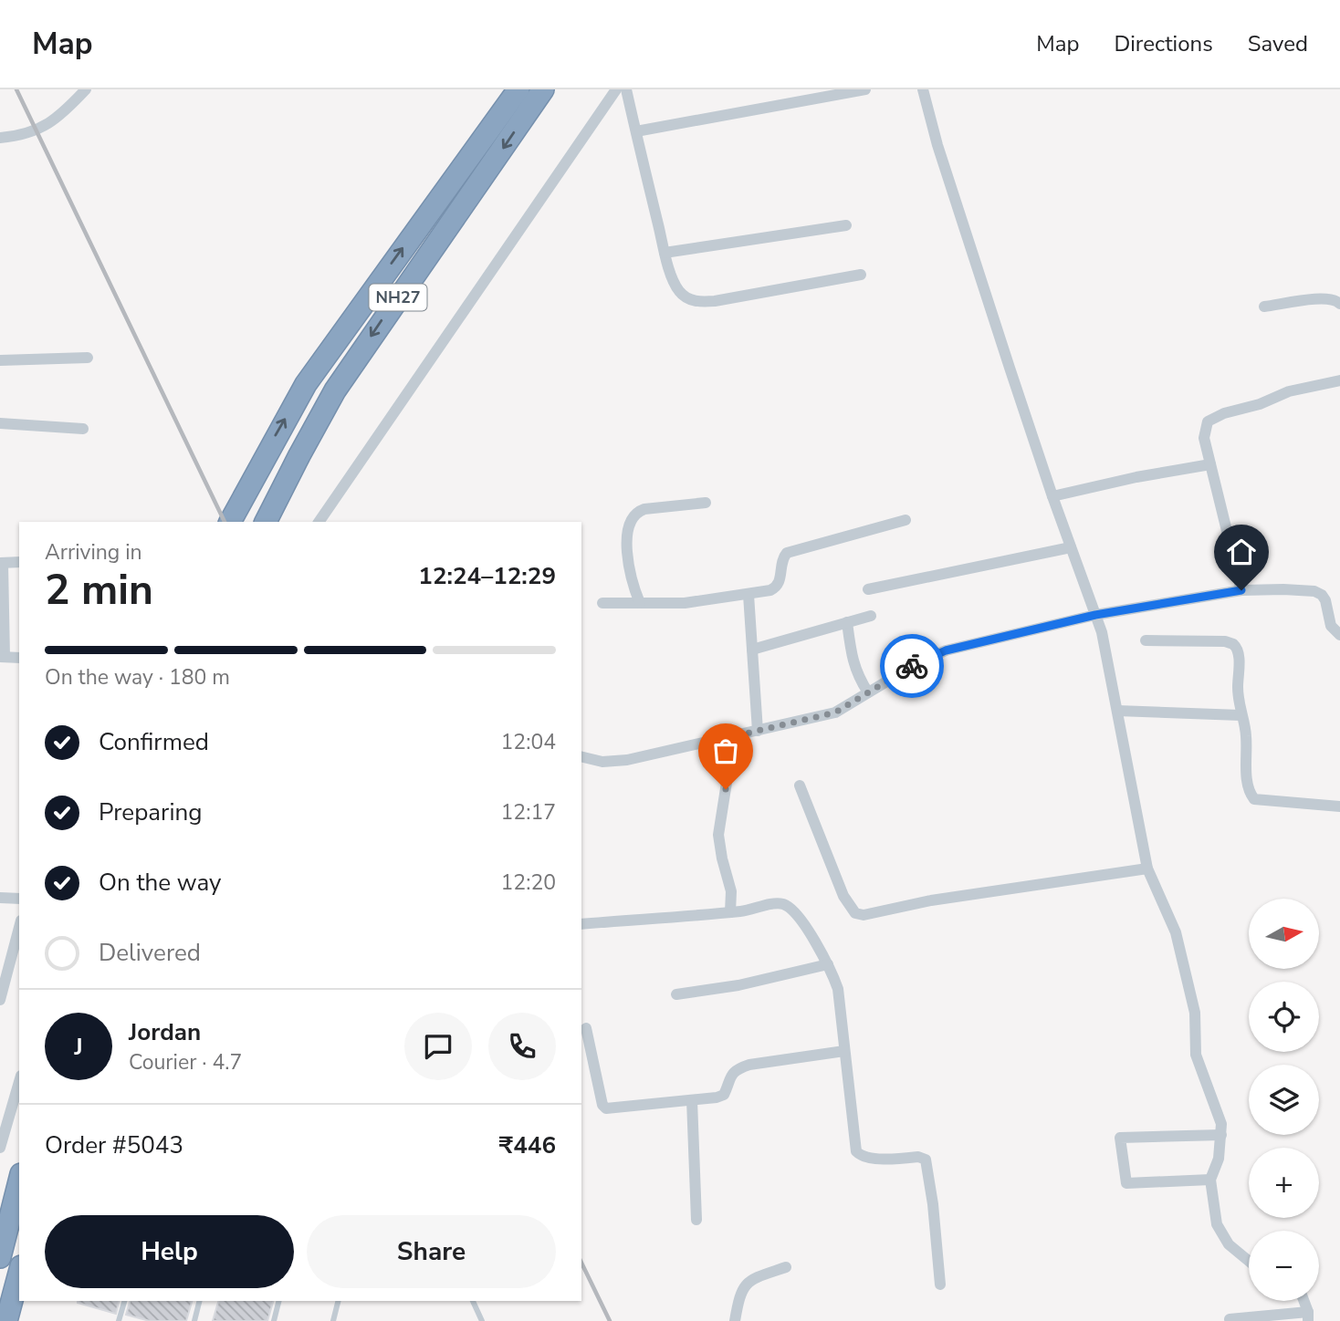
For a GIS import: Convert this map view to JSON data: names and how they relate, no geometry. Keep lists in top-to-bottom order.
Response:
{
  "streets": {
    "highway": ["NH27"]
  },
  "north": "right",
  "page": {
    "header": "Map",
    "nav": ["Map", "Directions", "Saved"],
    "heading": ["2 min", "Arriving in", "12:24–12:29"],
    "panel": [
      "Jordan",
      "Courier · 4.7",
      "Order #5043",
      "₹446"
    ],
    "bar": "On the way · 180 m",
    "list": [
      ["Confirmed", "12:04"],
      ["Preparing", "12:17"],
      ["On the way", "12:20"],
      "Delivered"
    ],
    "map_buttons": ["+", "−"],
    "round": "J",
    "buttons": ["Help", "Share"]
  }
}
